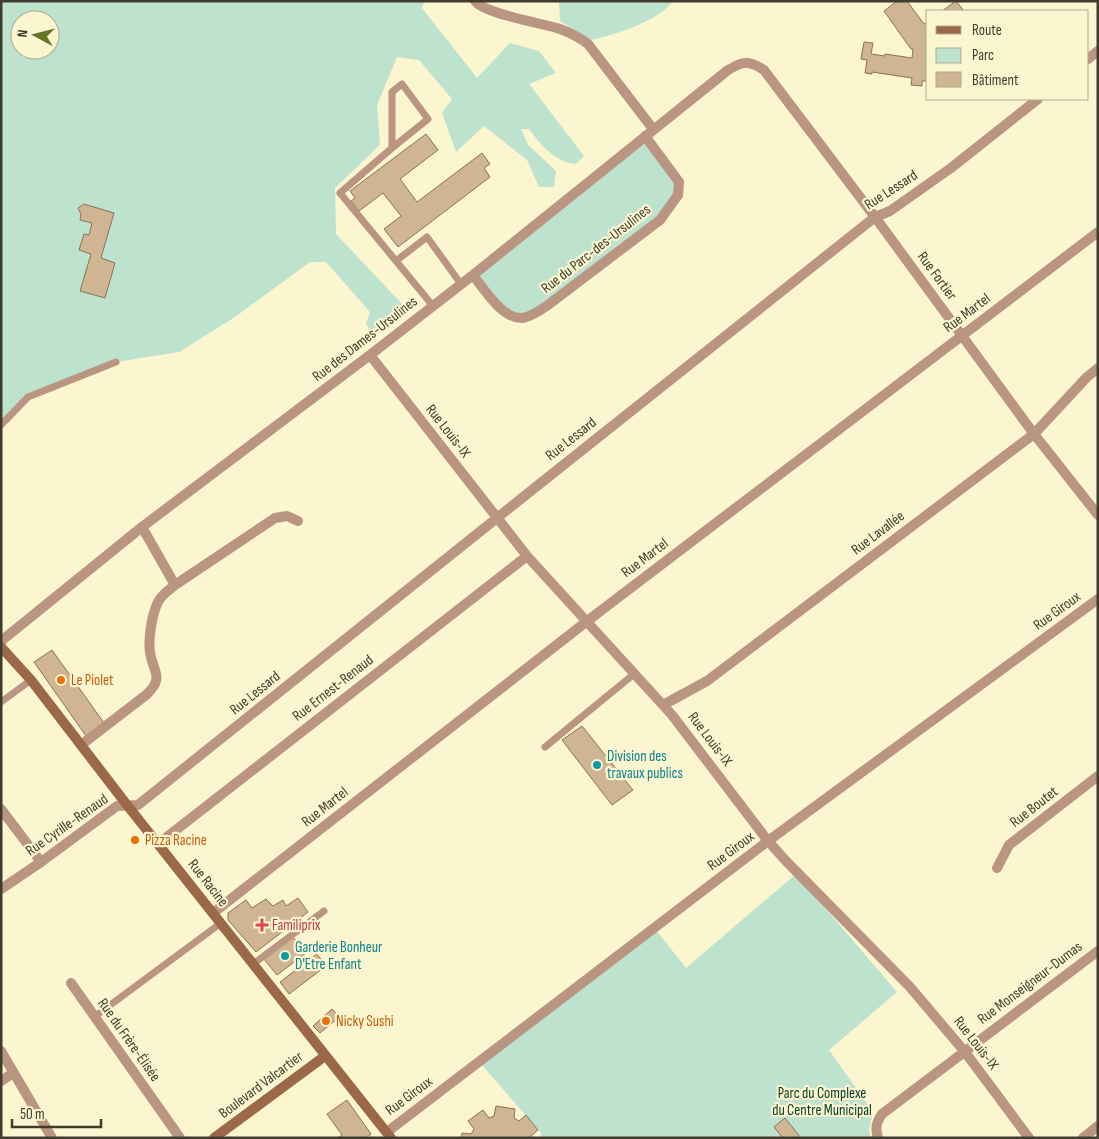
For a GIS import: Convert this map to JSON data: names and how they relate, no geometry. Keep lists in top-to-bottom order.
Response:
{
  "streets": {
    "main road": ["Rue Racine", "Boulevard Valcartier"],
    "street": [
      "Rue Lessard",
      "Rue du Parc-des-Ursulines",
      "Rue Fortier",
      "Rue Martel",
      "Rue des Dames-Ursulines",
      "Rue Louis-IX",
      "Rue Lavallée",
      "Rue Giroux",
      "Rue Ernest-Renaud",
      "Rue Boutet",
      "Rue Cyrille-Renaud",
      "Rue Monseigneur-Dumas",
      "Rue du Frère-Élisée"
    ]
  },
  "crossings": [
    ["Rue Lessard", "Rue Fortier"],
    ["Rue Lessard", "Rue Louis-IX"],
    ["Rue Lessard", "Rue Cyrille-Renaud"],
    ["Rue Lessard", "Rue Racine"],
    ["Rue du Parc-des-Ursulines", "Rue des Dames-Ursulines"],
    ["Rue Fortier", "Rue Martel"],
    ["Rue Fortier", "Rue des Dames-Ursulines"],
    ["Rue Fortier", "Rue Lavallée"],
    ["Rue Martel", "Rue Louis-IX"],
    ["Rue Martel", "Rue Racine"],
    ["Rue des Dames-Ursulines", "Rue Louis-IX"],
    ["Rue Louis-IX", "Rue Lavallée"],
    ["Rue Louis-IX", "Rue Giroux"],
    ["Rue Louis-IX", "Rue Ernest-Renaud"],
    ["Rue Louis-IX", "Rue Monseigneur-Dumas"],
    ["Rue Giroux", "Rue Racine"],
    ["Rue Ernest-Renaud", "Rue Racine"],
    ["Rue Cyrille-Renaud", "Rue Racine"],
    ["Rue Racine", "Boulevard Valcartier"]
  ],
  "parks": ["Parc du Complexe du Centre Municipal"],
  "places": {
    "other": [
      "Le Piolet",
      "Division des travaux publics",
      "Pizza Racine",
      "Garderie Bonheur D'Etre Enfant",
      "Nicky Sushi"
    ],
    "health": ["Familiprix"]
  },
  "legend": ["Route", "Parc", "Bâtiment"],
  "scale_bar": "50 m",
  "north": "left"
}
